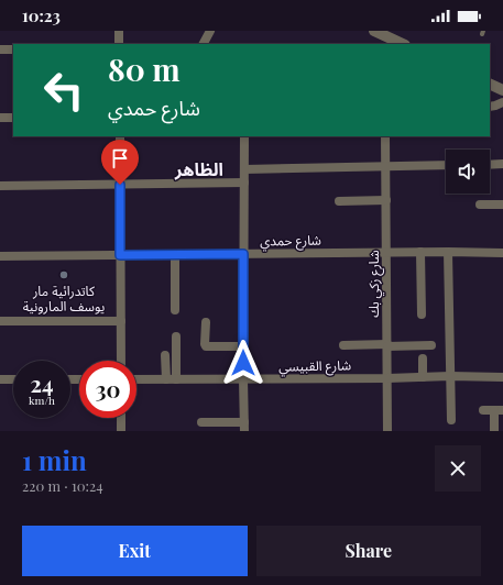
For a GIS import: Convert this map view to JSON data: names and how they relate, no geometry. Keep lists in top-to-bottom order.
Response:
{
  "streets": {
    "street": ["شارع حمدي", "شارع زكي بك", "شارع القبيسي"]
  },
  "crossings": [
    ["شارع حمدي", "شارع زكي بك"],
    ["شارع زكي بك", "شارع القبيسي"]
  ],
  "districts": ["الظاهر"],
  "places": ["كاتدرائية مار يوسف المارونية"],
  "page": {
    "status": "10:23",
    "turn": ["80 m", "شارع حمدي"],
    "speed": "24 km/h",
    "limit": "30",
    "heading": ["1 min", "220 m · 10:24"],
    "buttons": ["Exit", "Share"]
  }
}
